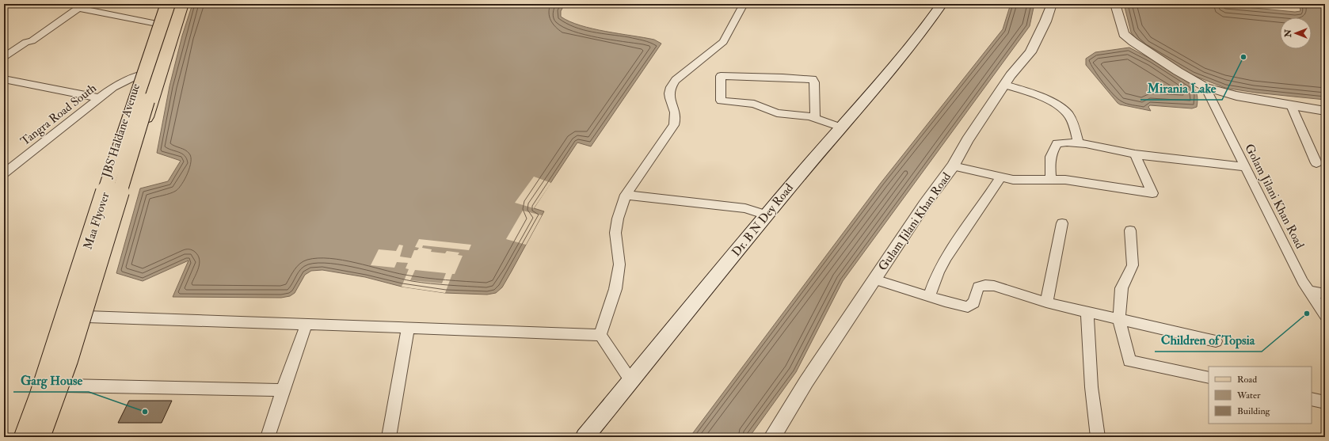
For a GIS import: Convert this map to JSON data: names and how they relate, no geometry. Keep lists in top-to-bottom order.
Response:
{
  "streets": {
    "main road": ["JBS Haldane Avenue", "Dr. B N Dey Road", "Maa Flyover"],
    "street": ["Tangra Road South", "Golam Jilani Khan Road", "Gulam Jilani Khan Road"]
  },
  "crossings": [
    ["Tangra Road South", "JBS Haldane Avenue"]
  ],
  "places": ["Mirania Lake", "Children of Topsia", "Garg House"],
  "legend": ["Road", "Water", "Building"],
  "north": "left"
}
